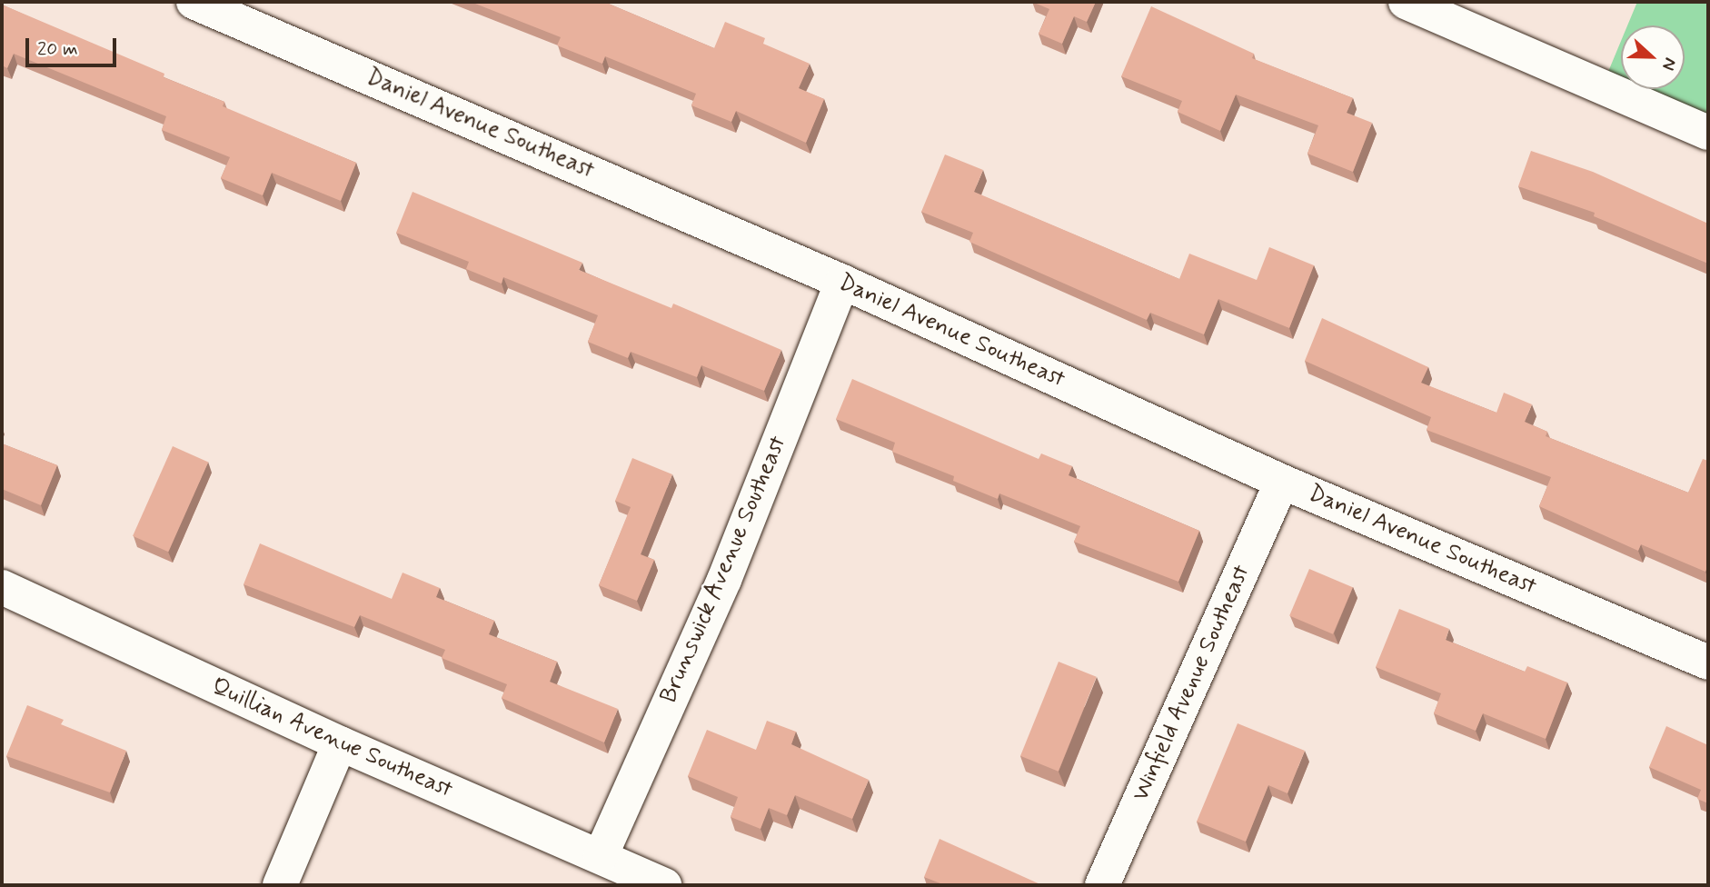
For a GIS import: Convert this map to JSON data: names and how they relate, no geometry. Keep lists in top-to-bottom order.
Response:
{
  "streets": {
    "street": [
      "Daniel Avenue Southeast",
      "Brunswick Avenue Southeast",
      "Winfield Avenue Southeast",
      "Quillian Avenue Southeast"
    ]
  },
  "crossings": [
    ["Daniel Avenue Southeast", "Brunswick Avenue Southeast"],
    ["Daniel Avenue Southeast", "Winfield Avenue Southeast"],
    ["Brunswick Avenue Southeast", "Quillian Avenue Southeast"]
  ],
  "scale_bar": "20 m",
  "north": "right"
}
